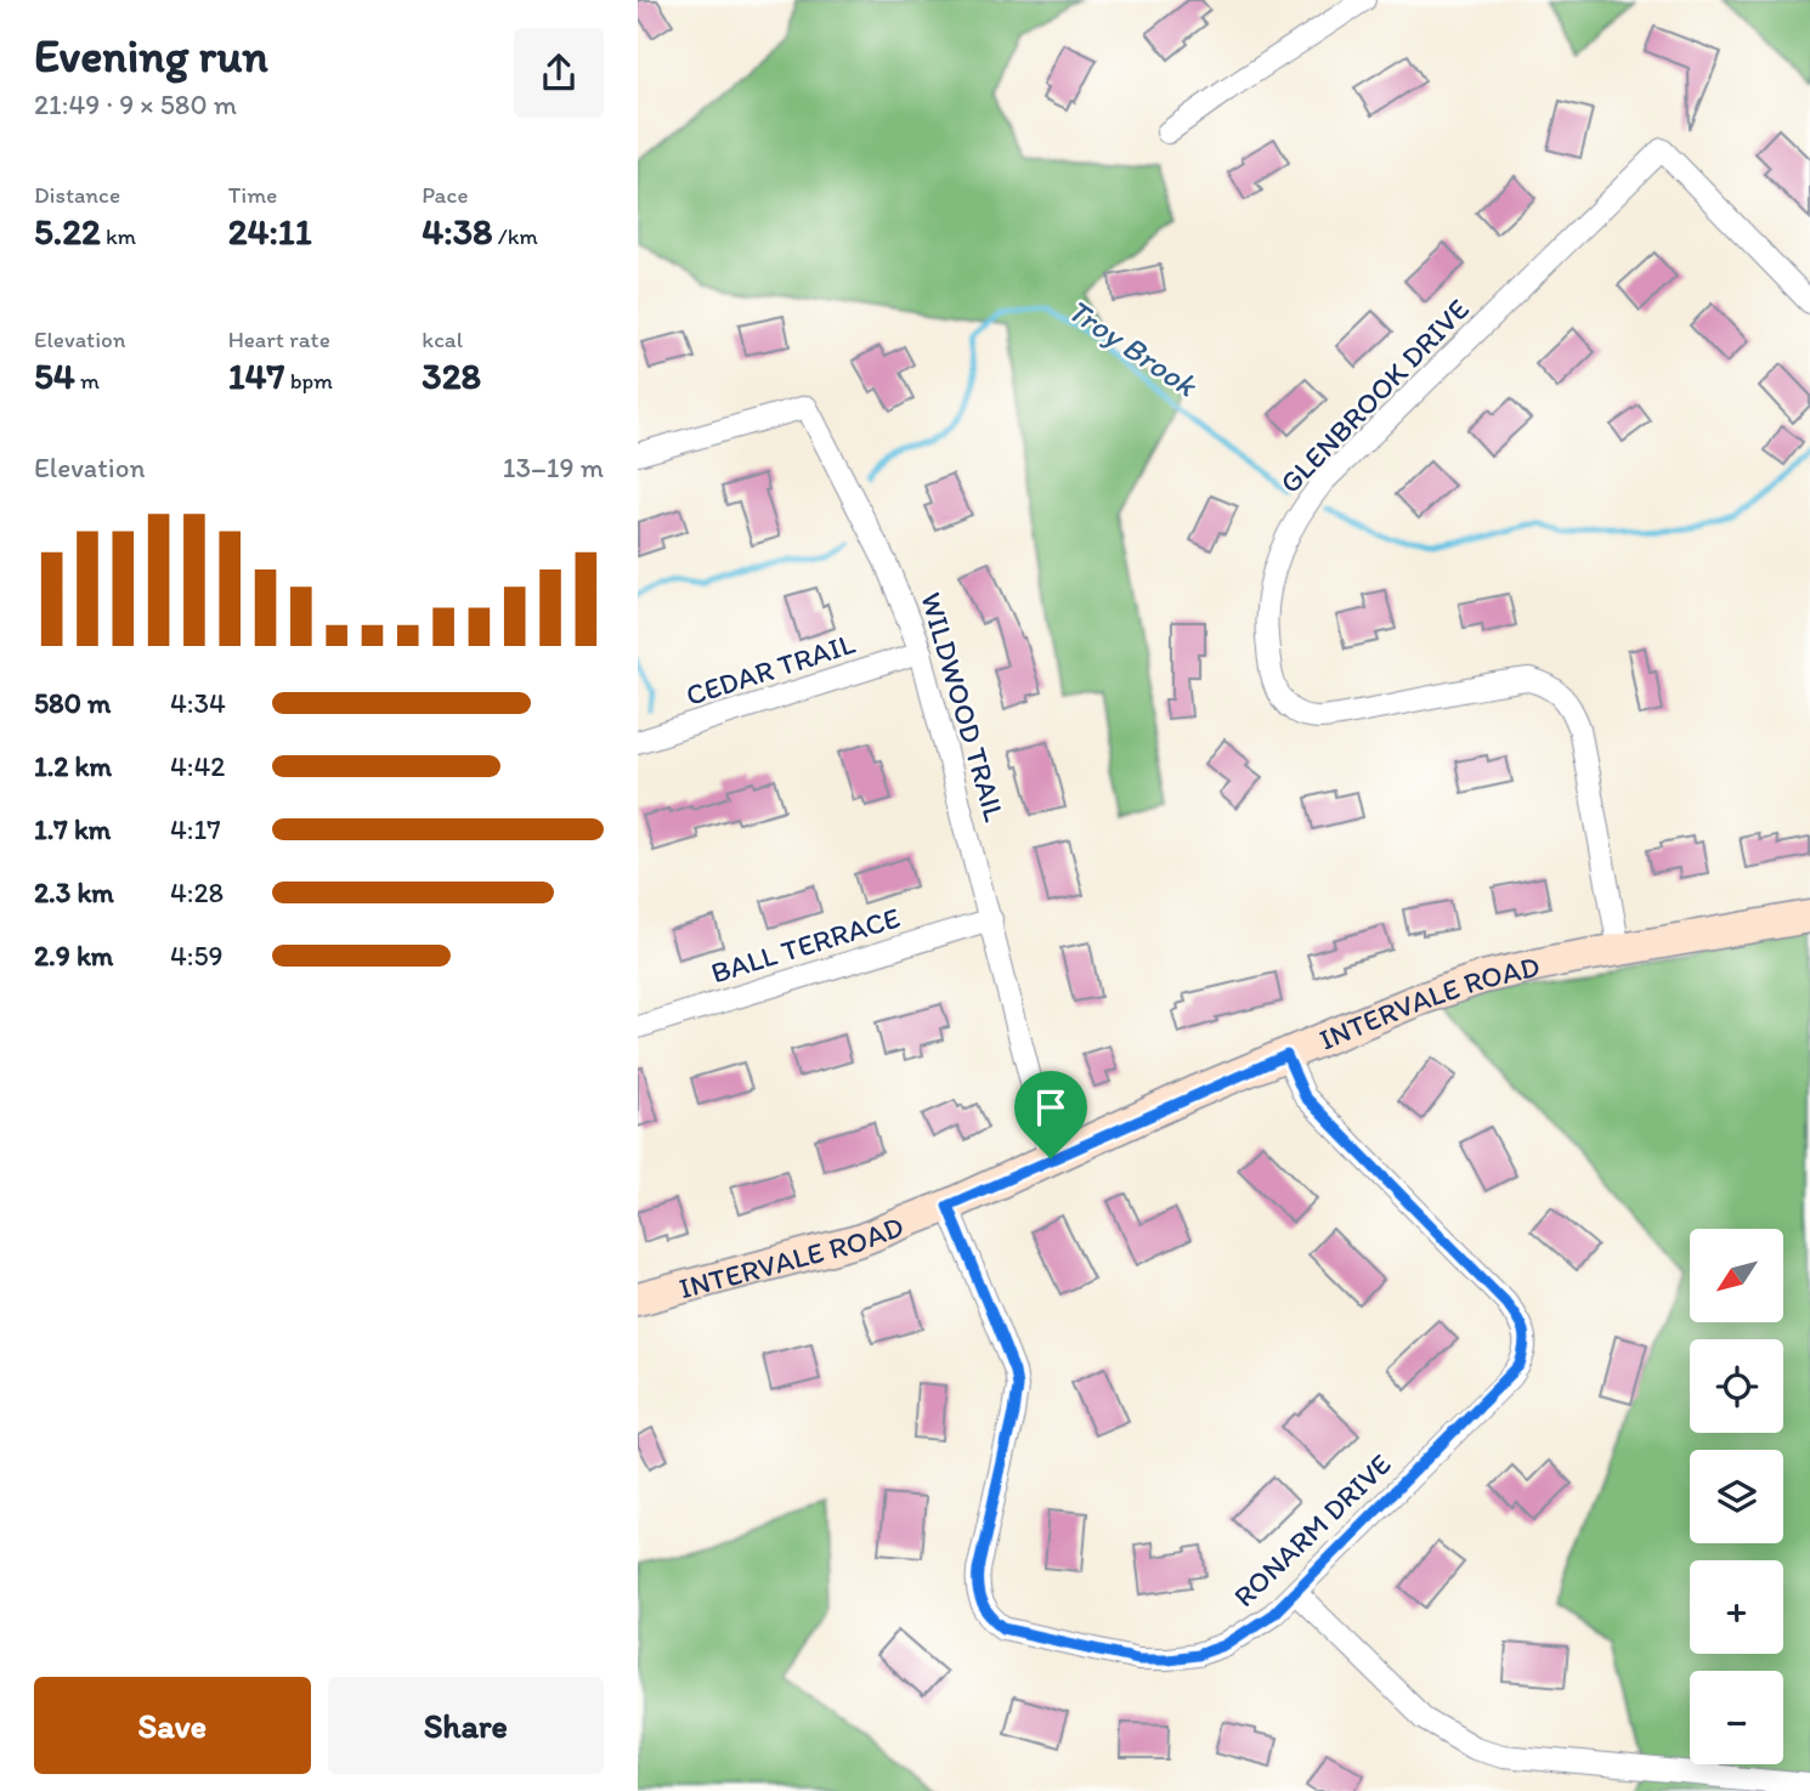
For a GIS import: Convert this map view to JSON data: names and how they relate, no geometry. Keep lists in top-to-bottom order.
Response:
{
  "streets": {
    "street": [
      "GLENBROOK DRIVE",
      "CEDAR TRAIL",
      "WILDWOOD TRAIL",
      "BALL TERRACE",
      "INTERVALE ROAD",
      "RONARM DRIVE"
    ]
  },
  "crossings": [
    ["GLENBROOK DRIVE", "INTERVALE ROAD"],
    ["CEDAR TRAIL", "WILDWOOD TRAIL"],
    ["WILDWOOD TRAIL", "BALL TERRACE"],
    ["WILDWOOD TRAIL", "INTERVALE ROAD"],
    ["INTERVALE ROAD", "RONARM DRIVE"]
  ],
  "water": ["Troy Brook"],
  "north": "bottom left",
  "page": {
    "heading": ["Evening run", "21:49 · 9 × 580 m"],
    "stats": [
      ["Distance", "5.22 km"],
      ["Time", "24:11"],
      ["Pace", "4:38 /km"],
      ["Elevation", "54 m"],
      ["Heart rate", "147 bpm"],
      ["kcal", "328"]
    ],
    "chart": ["Elevation", "13–19 m"],
    "list": [
      {
        "name": "580 m",
        "note": "4:34"
      },
      {
        "name": "1.2 km",
        "note": "4:42"
      },
      {
        "name": "1.7 km",
        "note": "4:17"
      },
      {
        "name": "2.3 km",
        "note": "4:28"
      },
      {
        "name": "2.9 km",
        "note": "4:59"
      }
    ],
    "map_buttons": ["+", "−"],
    "buttons": ["Save", "Share"]
  }
}
